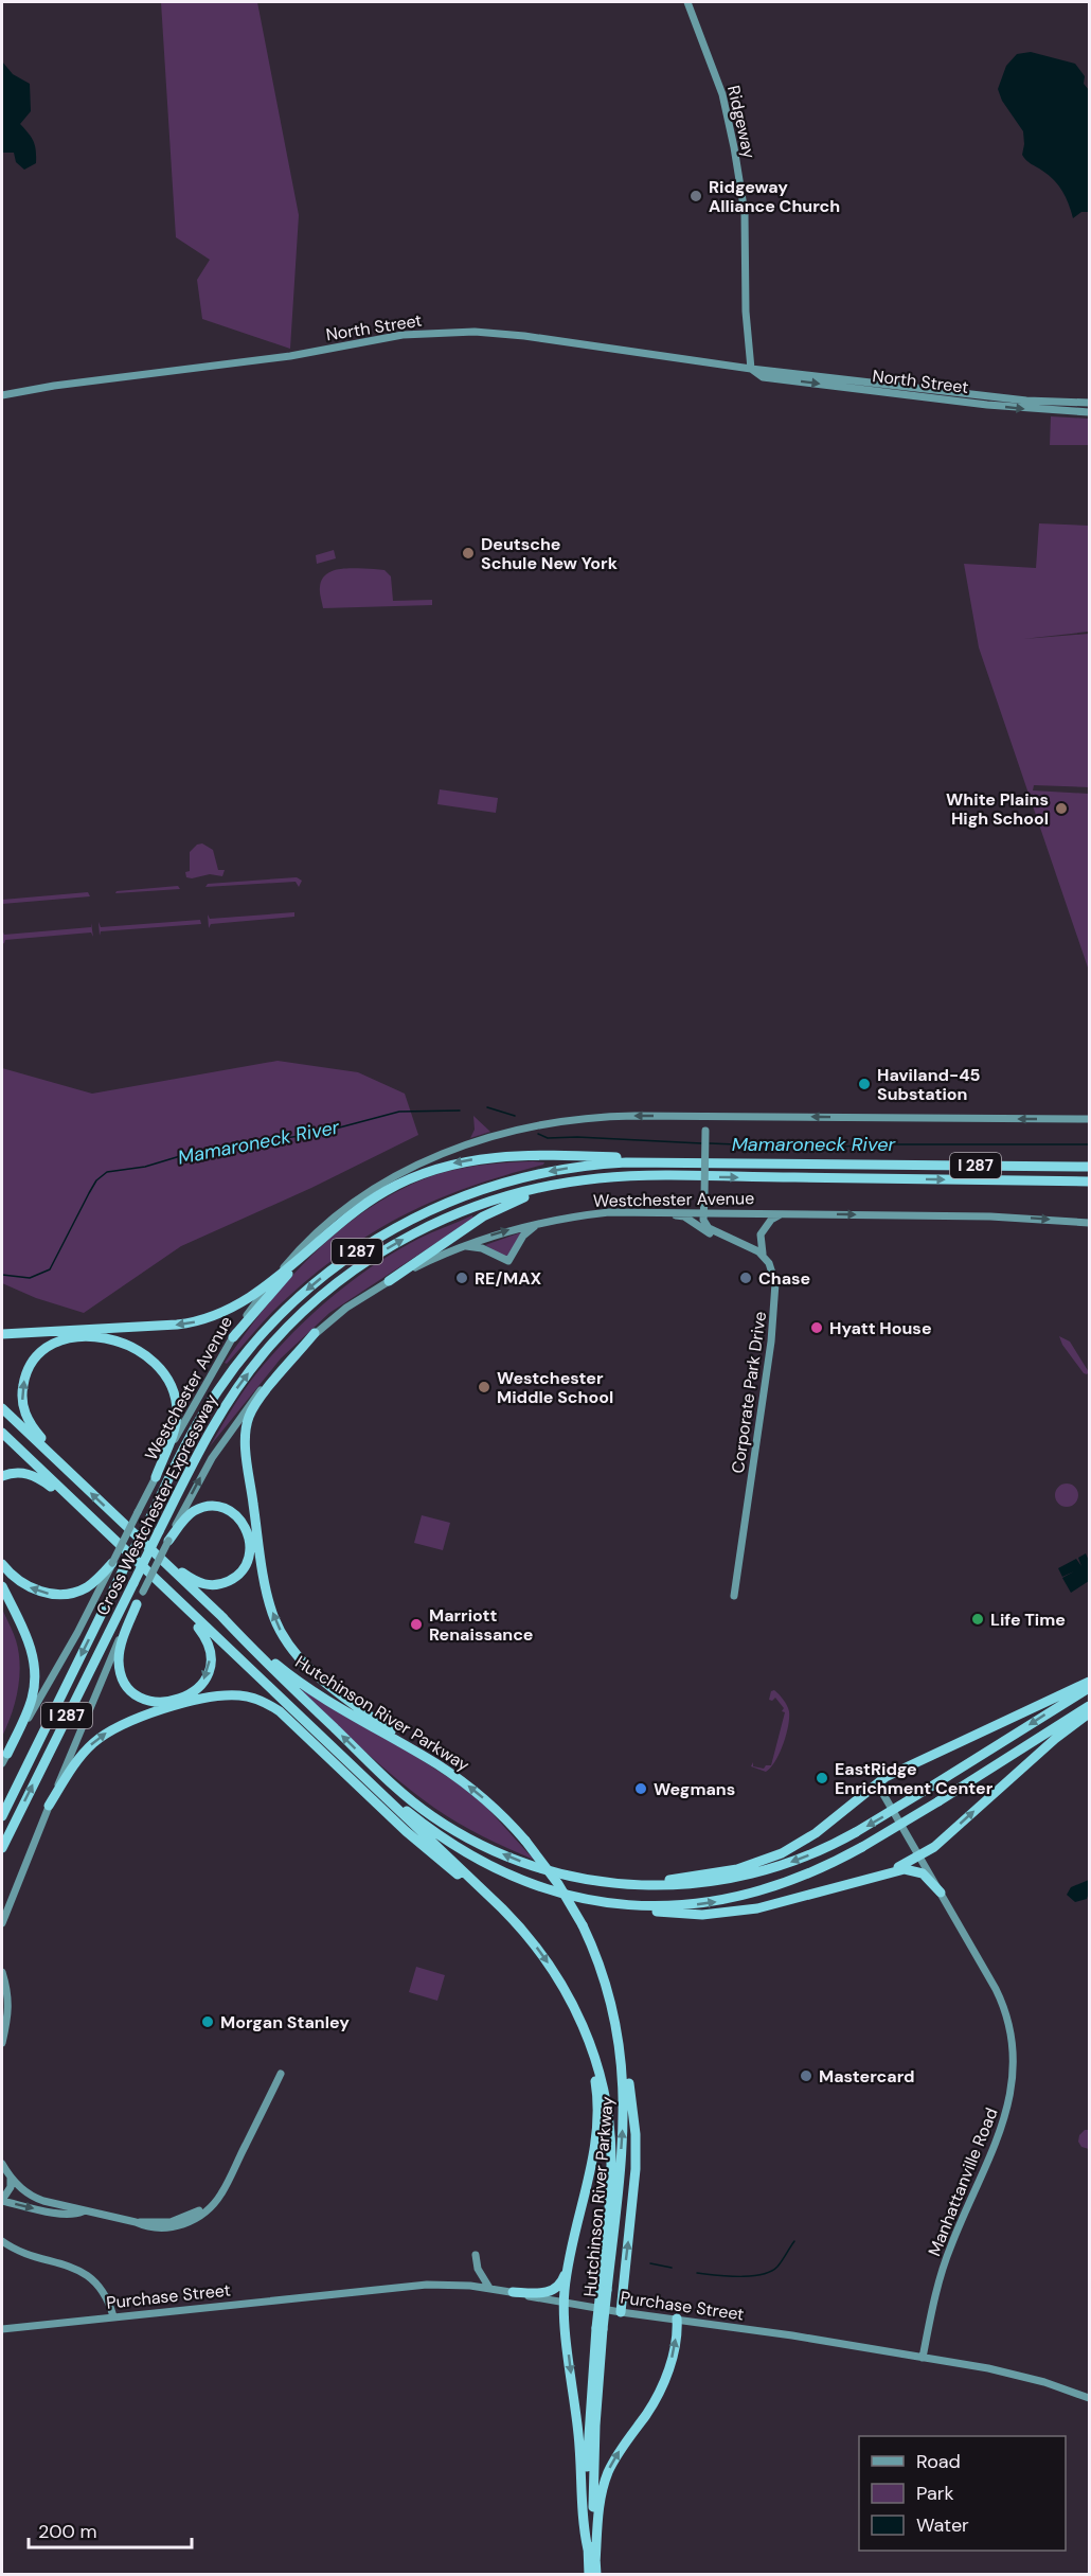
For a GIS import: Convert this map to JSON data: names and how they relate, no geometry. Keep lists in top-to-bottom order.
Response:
{
  "streets": {
    "highway": ["I 287", "Cross Westchester Expressway", "Hutchinson River Parkway"],
    "main road": [
      "Ridgeway",
      "North Street",
      "Westchester Avenue",
      "Corporate Park Drive",
      "Manhattanville Road",
      "Purchase Street"
    ]
  },
  "crossings": [
    ["Ridgeway", "North Street"],
    ["Manhattanville Road", "Purchase Street"]
  ],
  "water": ["Mamaroneck River"],
  "places": [
    "Ridgeway Alliance Church",
    "Deutsche Schule New York",
    "White Plains High School",
    "Haviland-45 Substation",
    "RE/MAX",
    "Chase",
    "Hyatt House",
    "Westchester Middle School",
    "Life Time",
    "Marriott Renaissance",
    "EastRidge Enrichment Center",
    "Wegmans",
    "Morgan Stanley",
    "Mastercard"
  ],
  "legend": ["Road", "Park", "Water"],
  "scale_bar": "200 m"
}
